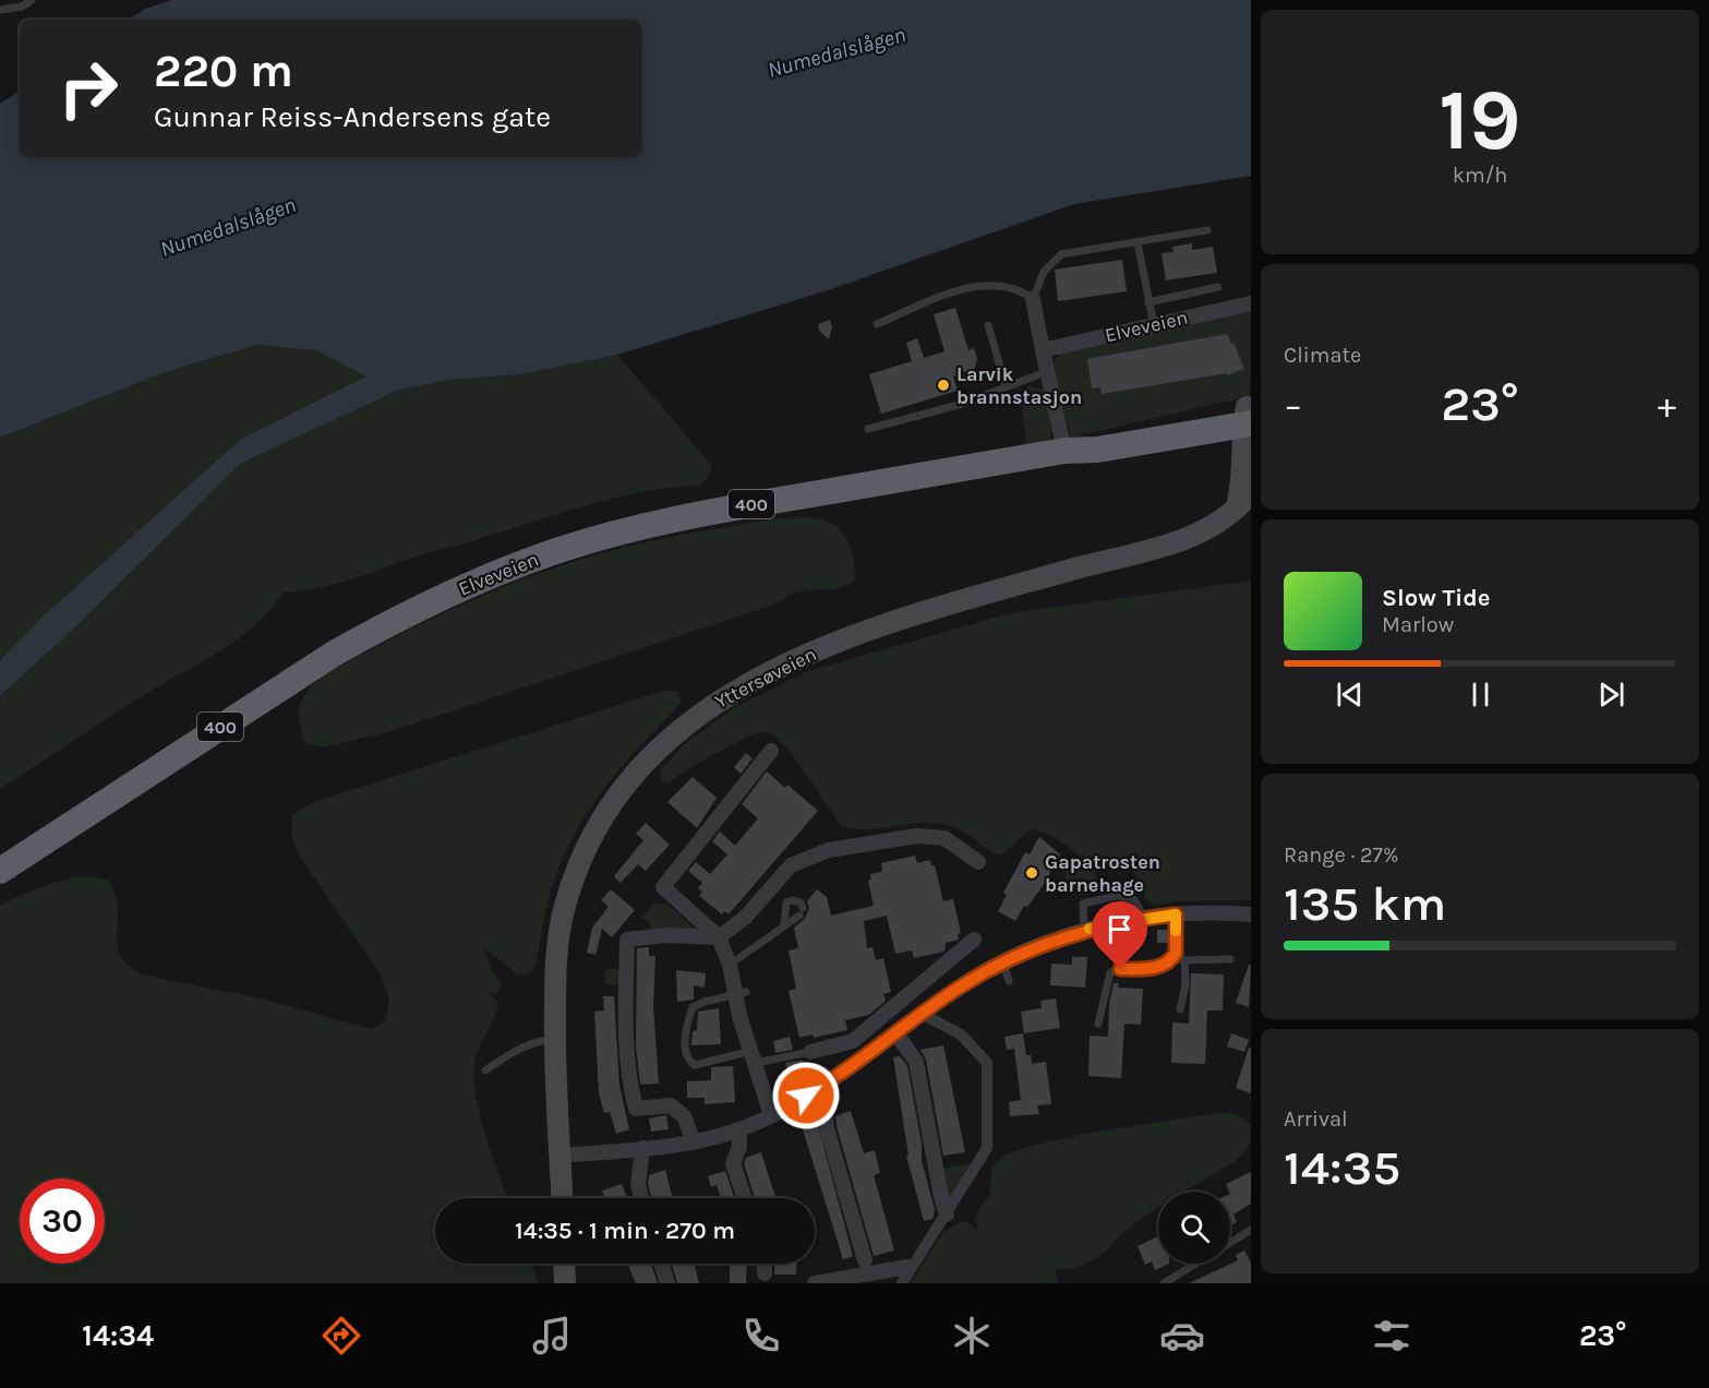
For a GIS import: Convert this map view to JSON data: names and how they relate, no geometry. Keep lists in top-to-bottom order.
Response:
{
  "streets": {
    "highway": ["Elveveien", "400"],
    "main road": ["Yttersøveien"]
  },
  "water": ["Numedalslågen"],
  "places": ["Larvik brannstasjon", "Gapatrosten barnehage"],
  "page": {
    "tile": [
      ["19", "km/h"],
      "Climate",
      ["Range · 27%", "135 km"],
      ["Arrival", "14:35"]
    ],
    "turn": ["220 m", "Gunnar Reiss-Andersens gate"],
    "heat": ["−", "23°", "+"],
    "song": ["Slow Tide", "Marlow"],
    "limit": "30",
    "trip": "14:35 · 1 min · 270 m",
    "tabs": ["14:34", "23°"]
  }
}
